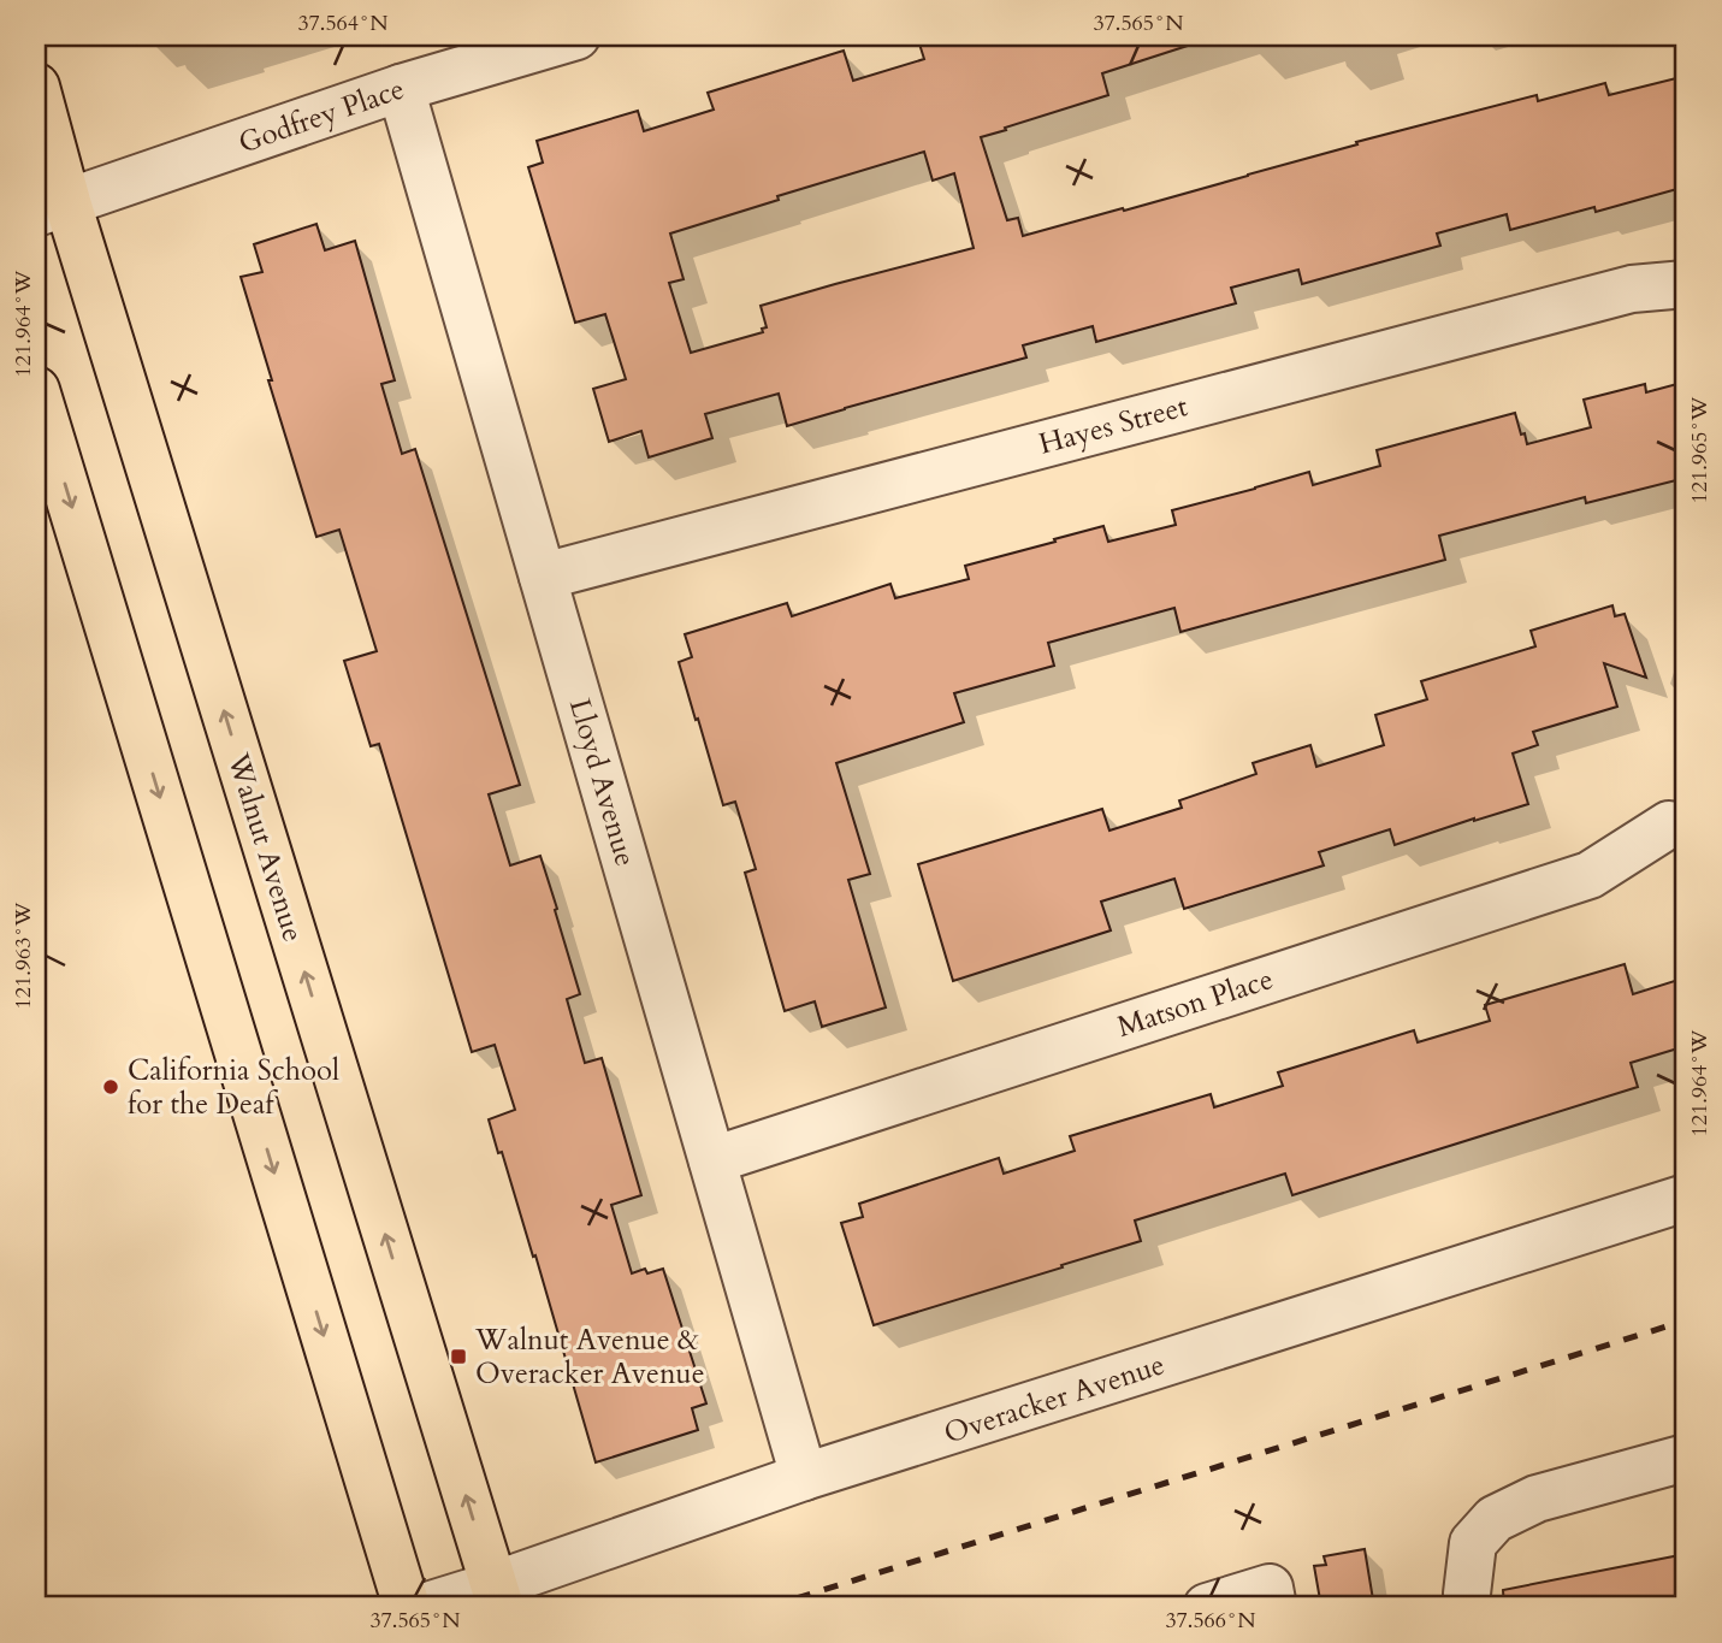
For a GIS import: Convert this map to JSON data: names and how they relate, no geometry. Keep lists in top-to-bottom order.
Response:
{
  "streets": {
    "main road": ["Walnut Avenue"],
    "street": [
      "Godfrey Place",
      "Hayes Street",
      "Lloyd Avenue",
      "Matson Place",
      "Overacker Avenue"
    ]
  },
  "crossings": [
    ["Godfrey Place", "Lloyd Avenue"],
    ["Godfrey Place", "Walnut Avenue"],
    ["Hayes Street", "Lloyd Avenue"],
    ["Lloyd Avenue", "Matson Place"],
    ["Lloyd Avenue", "Overacker Avenue"],
    ["Walnut Avenue", "Overacker Avenue"]
  ],
  "places": {
    "other": ["California School for the Deaf"],
    "transit": ["Walnut Avenue & Overacker Avenue"]
  },
  "coordinates": [
    "37.564°N",
    "37.565°N",
    "121.964°W",
    "121.965°W",
    "121.963°W",
    "37.566°N"
  ]
}
